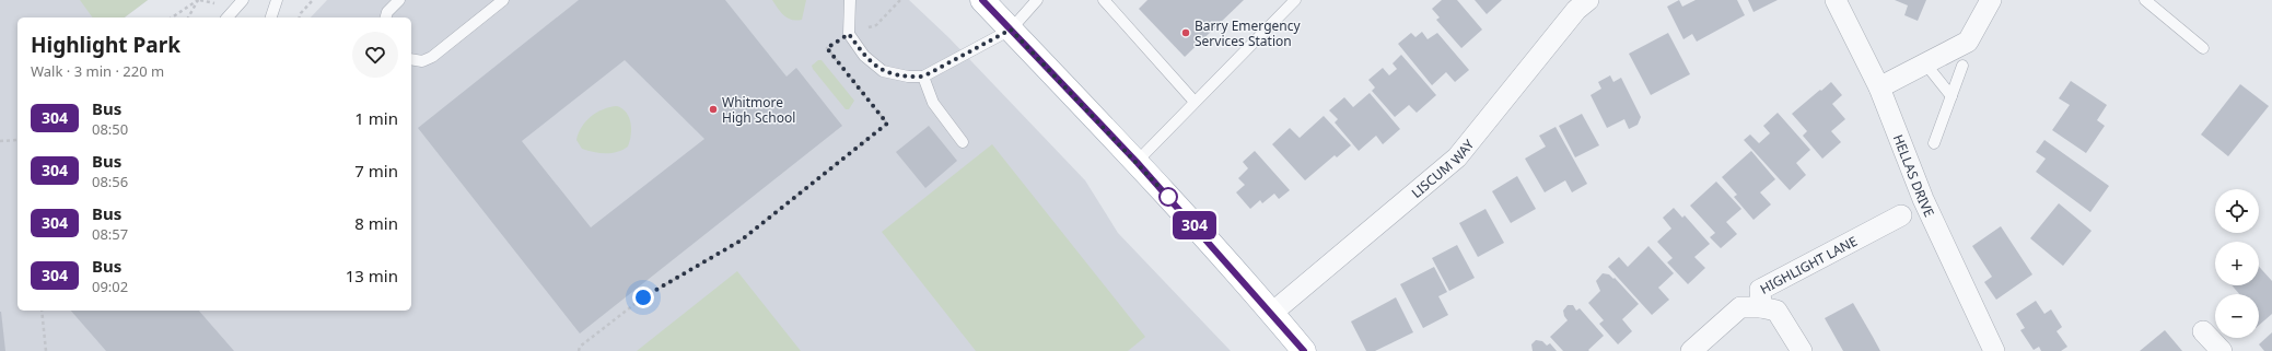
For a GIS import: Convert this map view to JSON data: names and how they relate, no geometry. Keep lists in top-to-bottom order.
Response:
{
  "streets": {
    "street": ["LISCUM WAY", "HELLAS DRIVE", "HIGHLIGHT LANE"]
  },
  "places": ["Barry Emergency Services Station", "Whitmore High School"],
  "lines": ["bus line 304"],
  "page": {
    "on_map": "304",
    "heading": ["Highlight Park", "Walk · 3 min · 220 m"],
    "list": [
      {
        "mark": "304",
        "name": "Bus",
        "note": "08:50",
        "value": "1 min"
      },
      {
        "mark": "304",
        "name": "Bus",
        "note": "08:56",
        "value": "7 min"
      },
      {
        "mark": "304",
        "name": "Bus",
        "note": "08:57",
        "value": "8 min"
      },
      {
        "mark": "304",
        "name": "Bus",
        "note": "09:02",
        "value": "13 min"
      }
    ],
    "map_buttons": ["+", "−"]
  }
}
